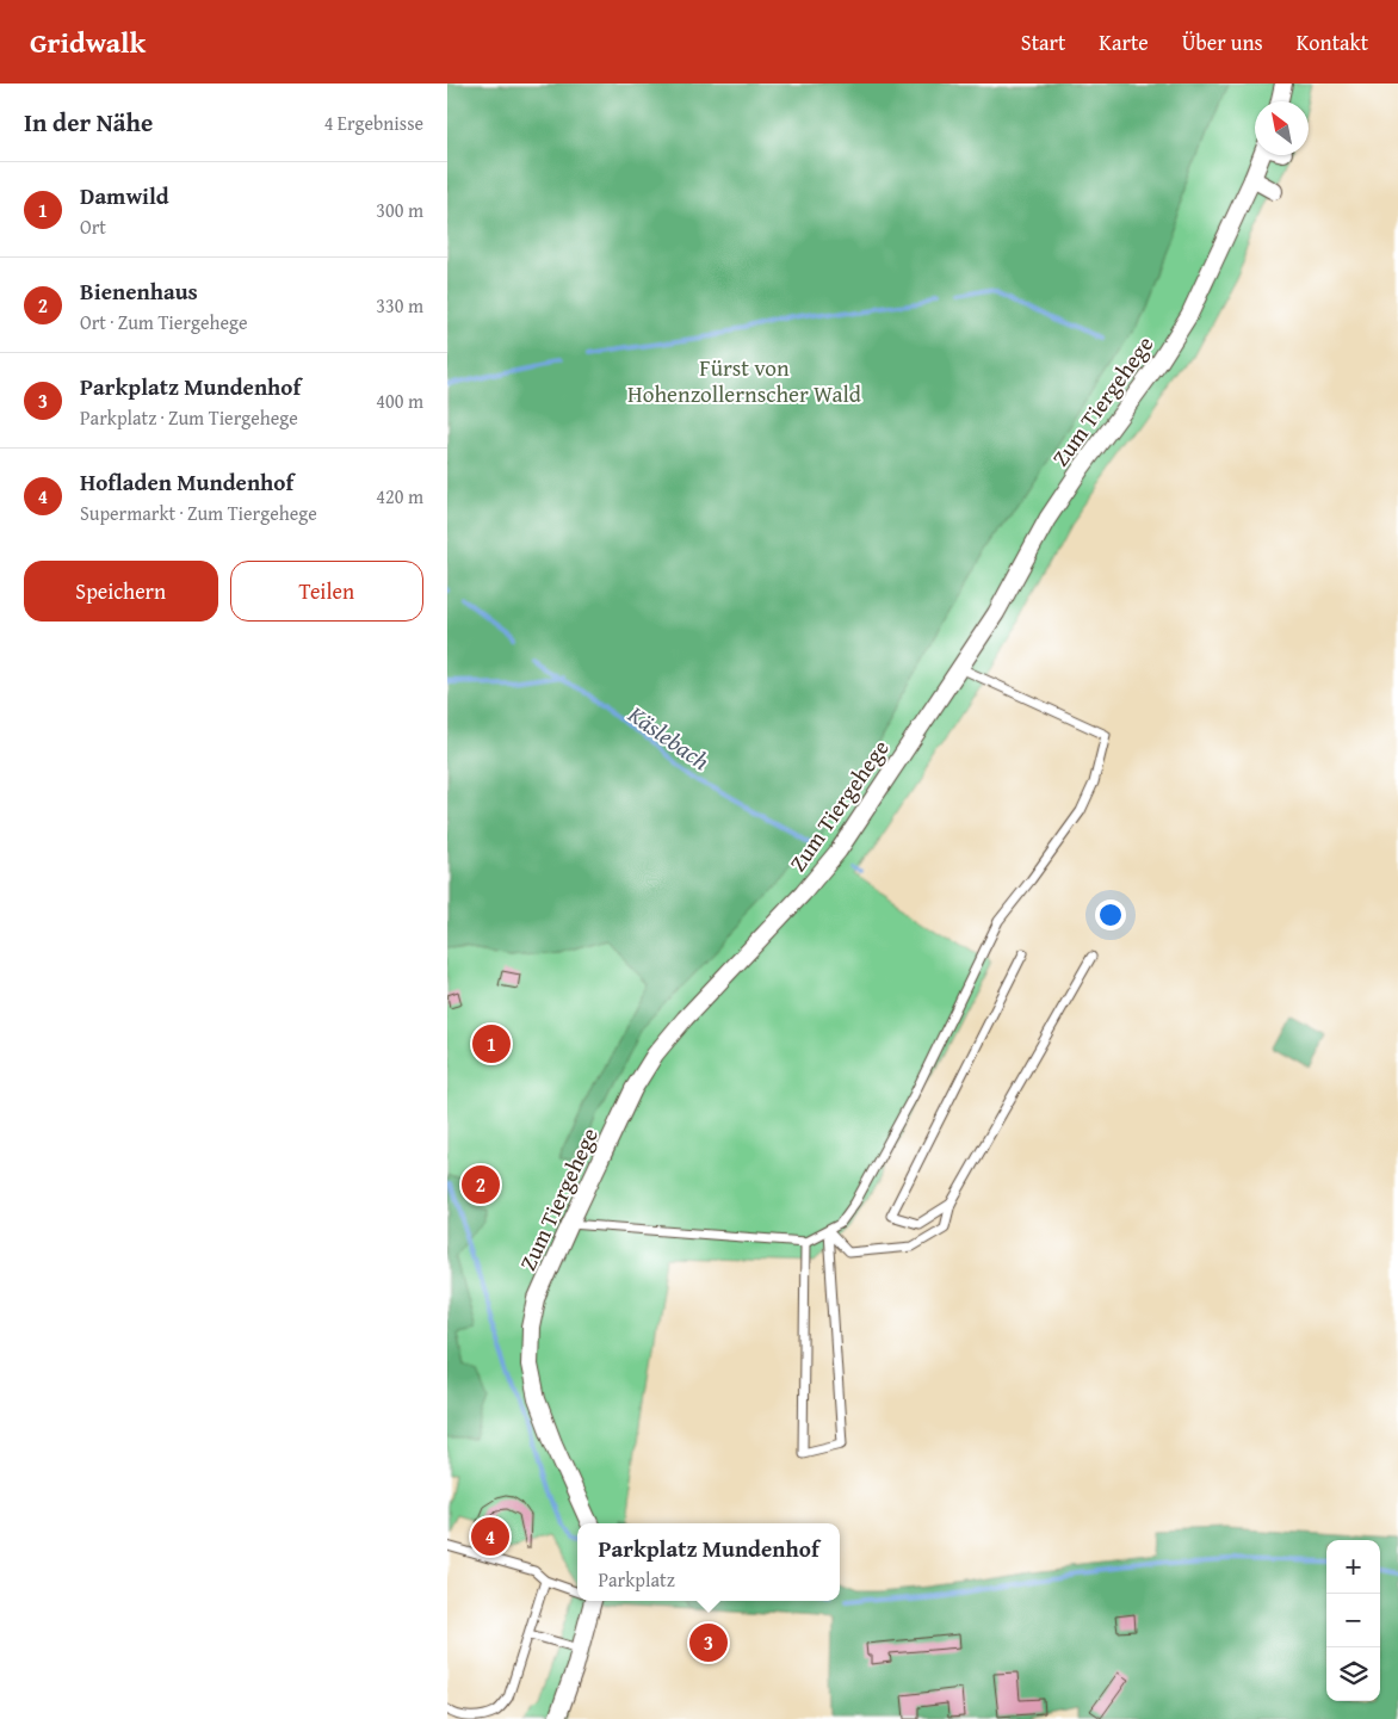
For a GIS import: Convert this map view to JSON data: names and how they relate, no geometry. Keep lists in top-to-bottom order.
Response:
{
  "streets": {
    "street": ["Zum Tiergehege"]
  },
  "water": ["Käslebach"],
  "parks": ["Fürst von Hohenzollernscher Wald"],
  "north": "top left",
  "page": {
    "header": "Gridwalk",
    "nav": [
      "Start",
      "Karte",
      "Über uns",
      "Kontakt"
    ],
    "heading": ["In der Nähe", "4 Ergebnisse"],
    "list": [
      {
        "mark": "1",
        "name": "Damwild",
        "note": "Ort",
        "value": "300 m"
      },
      {
        "mark": "2",
        "name": "Bienenhaus",
        "note": "Ort · Zum Tiergehege",
        "value": "330 m"
      },
      {
        "mark": "3",
        "name": "Parkplatz Mundenhof",
        "note": "Parkplatz · Zum Tiergehege",
        "value": "400 m"
      },
      {
        "mark": "4",
        "name": "Hofladen Mundenhof",
        "note": "Supermarkt · Zum Tiergehege",
        "value": "420 m"
      }
    ],
    "buttons": ["Speichern", "Teilen"],
    "pins": [
      "1",
      "2",
      "4",
      "3"
    ],
    "popup": ["Parkplatz Mundenhof", "Parkplatz"],
    "map_buttons": ["+", "−"]
  }
}
